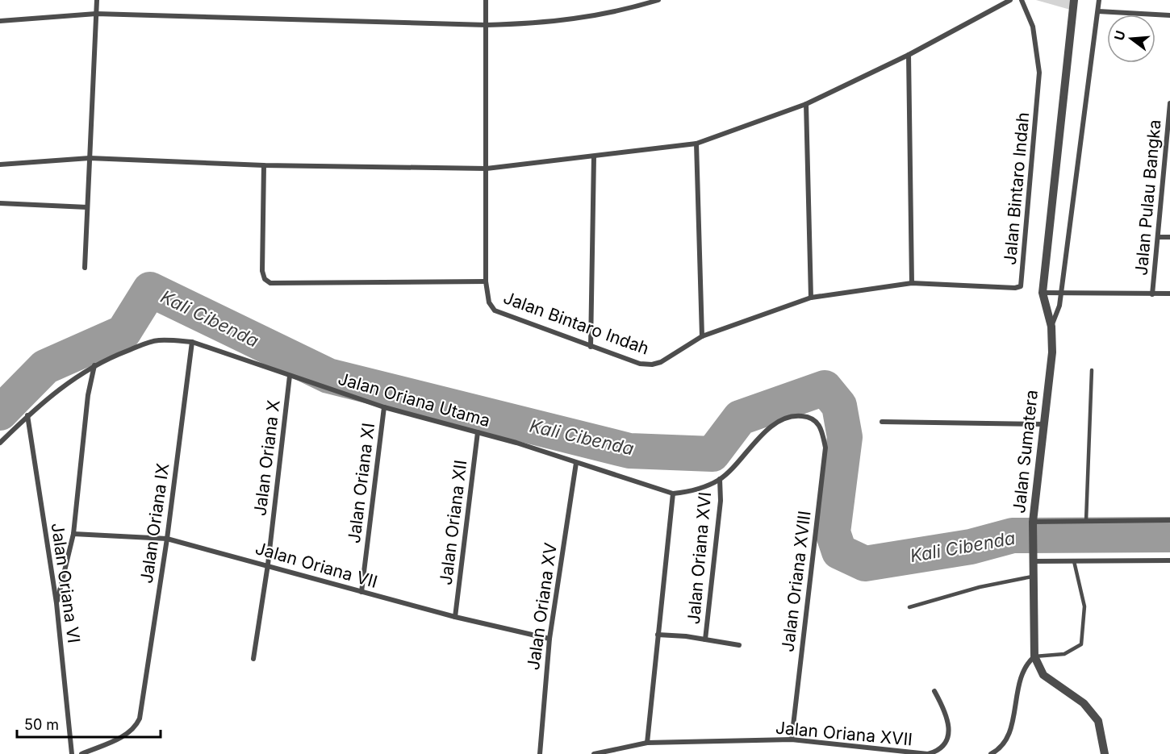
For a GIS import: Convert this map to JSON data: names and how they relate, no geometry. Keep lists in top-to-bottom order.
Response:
{
  "streets": {
    "street": [
      "Jalan Bintaro Indah",
      "Jalan Pulau Bangka",
      "Jalan Oriana Utama",
      "Jalan Sumatera",
      "Jalan Oriana X",
      "Jalan Oriana XI",
      "Jalan Oriana XII",
      "Jalan Oriana IX",
      "Jalan Oriana XVI",
      "Jalan Oriana VII",
      "Jalan Oriana XVIII",
      "Jalan Oriana VI",
      "Jalan Oriana XV",
      "Jalan Oriana XVII"
    ]
  },
  "crossings": [
    ["Jalan Oriana Utama", "Jalan Oriana X"],
    ["Jalan Oriana Utama", "Jalan Oriana XI"],
    ["Jalan Oriana Utama", "Jalan Oriana XII"],
    ["Jalan Oriana Utama", "Jalan Oriana IX"],
    ["Jalan Oriana Utama", "Jalan Oriana XVI"],
    ["Jalan Oriana Utama", "Jalan Oriana XVIII"],
    ["Jalan Oriana Utama", "Jalan Oriana VI"],
    ["Jalan Oriana Utama", "Jalan Oriana XV"],
    ["Jalan Oriana X", "Jalan Oriana VII"],
    ["Jalan Oriana XI", "Jalan Oriana VII"],
    ["Jalan Oriana XII", "Jalan Oriana VII"],
    ["Jalan Oriana IX", "Jalan Oriana VII"],
    ["Jalan Oriana XVI", "Jalan Oriana XVII"],
    ["Jalan Oriana VII", "Jalan Oriana XV"],
    ["Jalan Oriana XVIII", "Jalan Oriana XVII"]
  ],
  "water": ["Kali Cibenda"],
  "scale_bar": "50 m",
  "north": "left"
}
